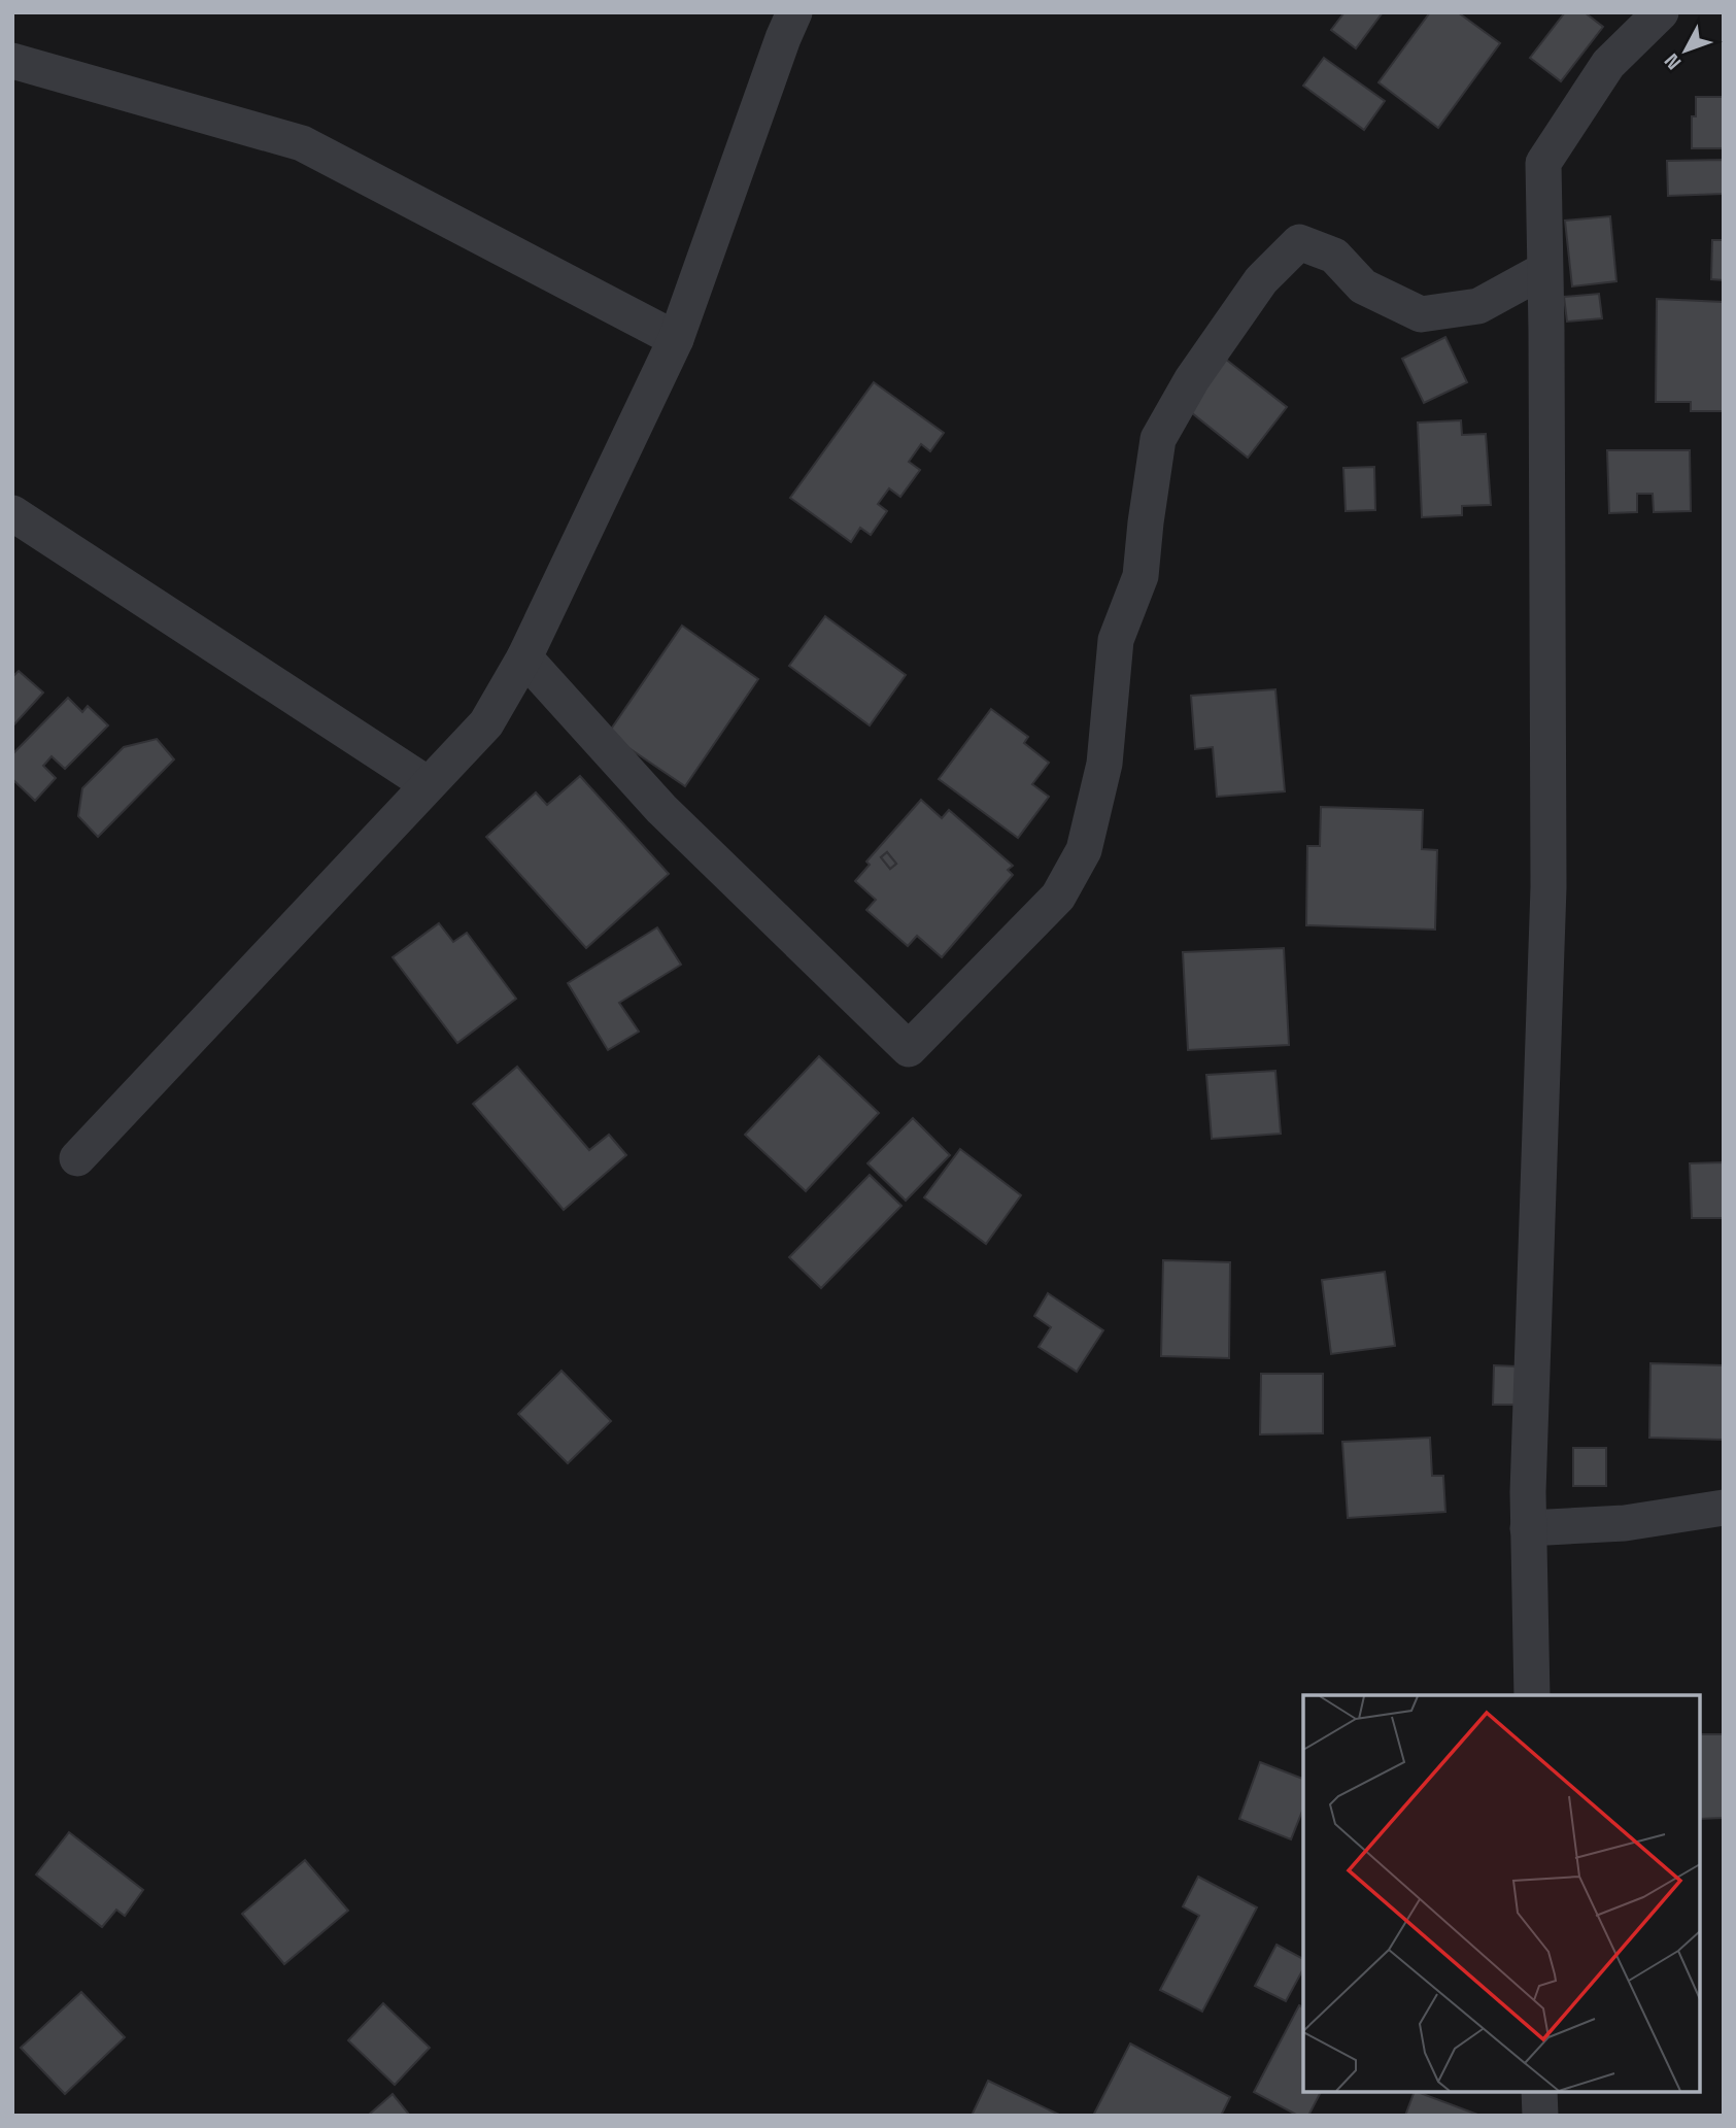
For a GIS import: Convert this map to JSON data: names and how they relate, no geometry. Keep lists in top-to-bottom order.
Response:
{
  "north": "bottom left"
}
